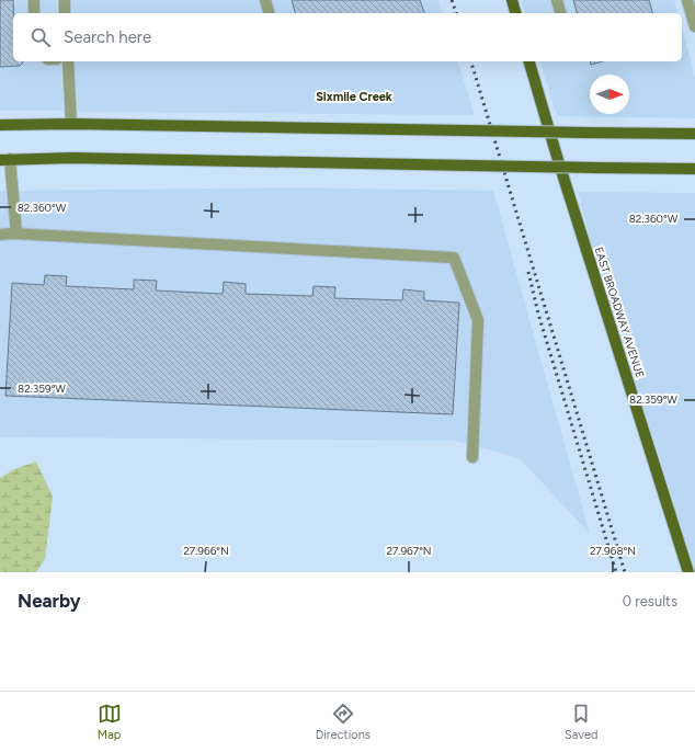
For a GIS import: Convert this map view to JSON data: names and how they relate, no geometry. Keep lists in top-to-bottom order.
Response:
{
  "streets": {
    "main road": ["EAST BROADWAY AVENUE"]
  },
  "districts": ["Sixmile Creek"],
  "north": "right",
  "page": {
    "search": "Search here",
    "heading": ["Nearby", "0 results"],
    "nav": ["Map", "Directions", "Saved"]
  },
  "coordinates": [
    "82.360°W",
    "82.359°W",
    "27.966°N",
    "27.967°N",
    "27.968°N"
  ]
}
